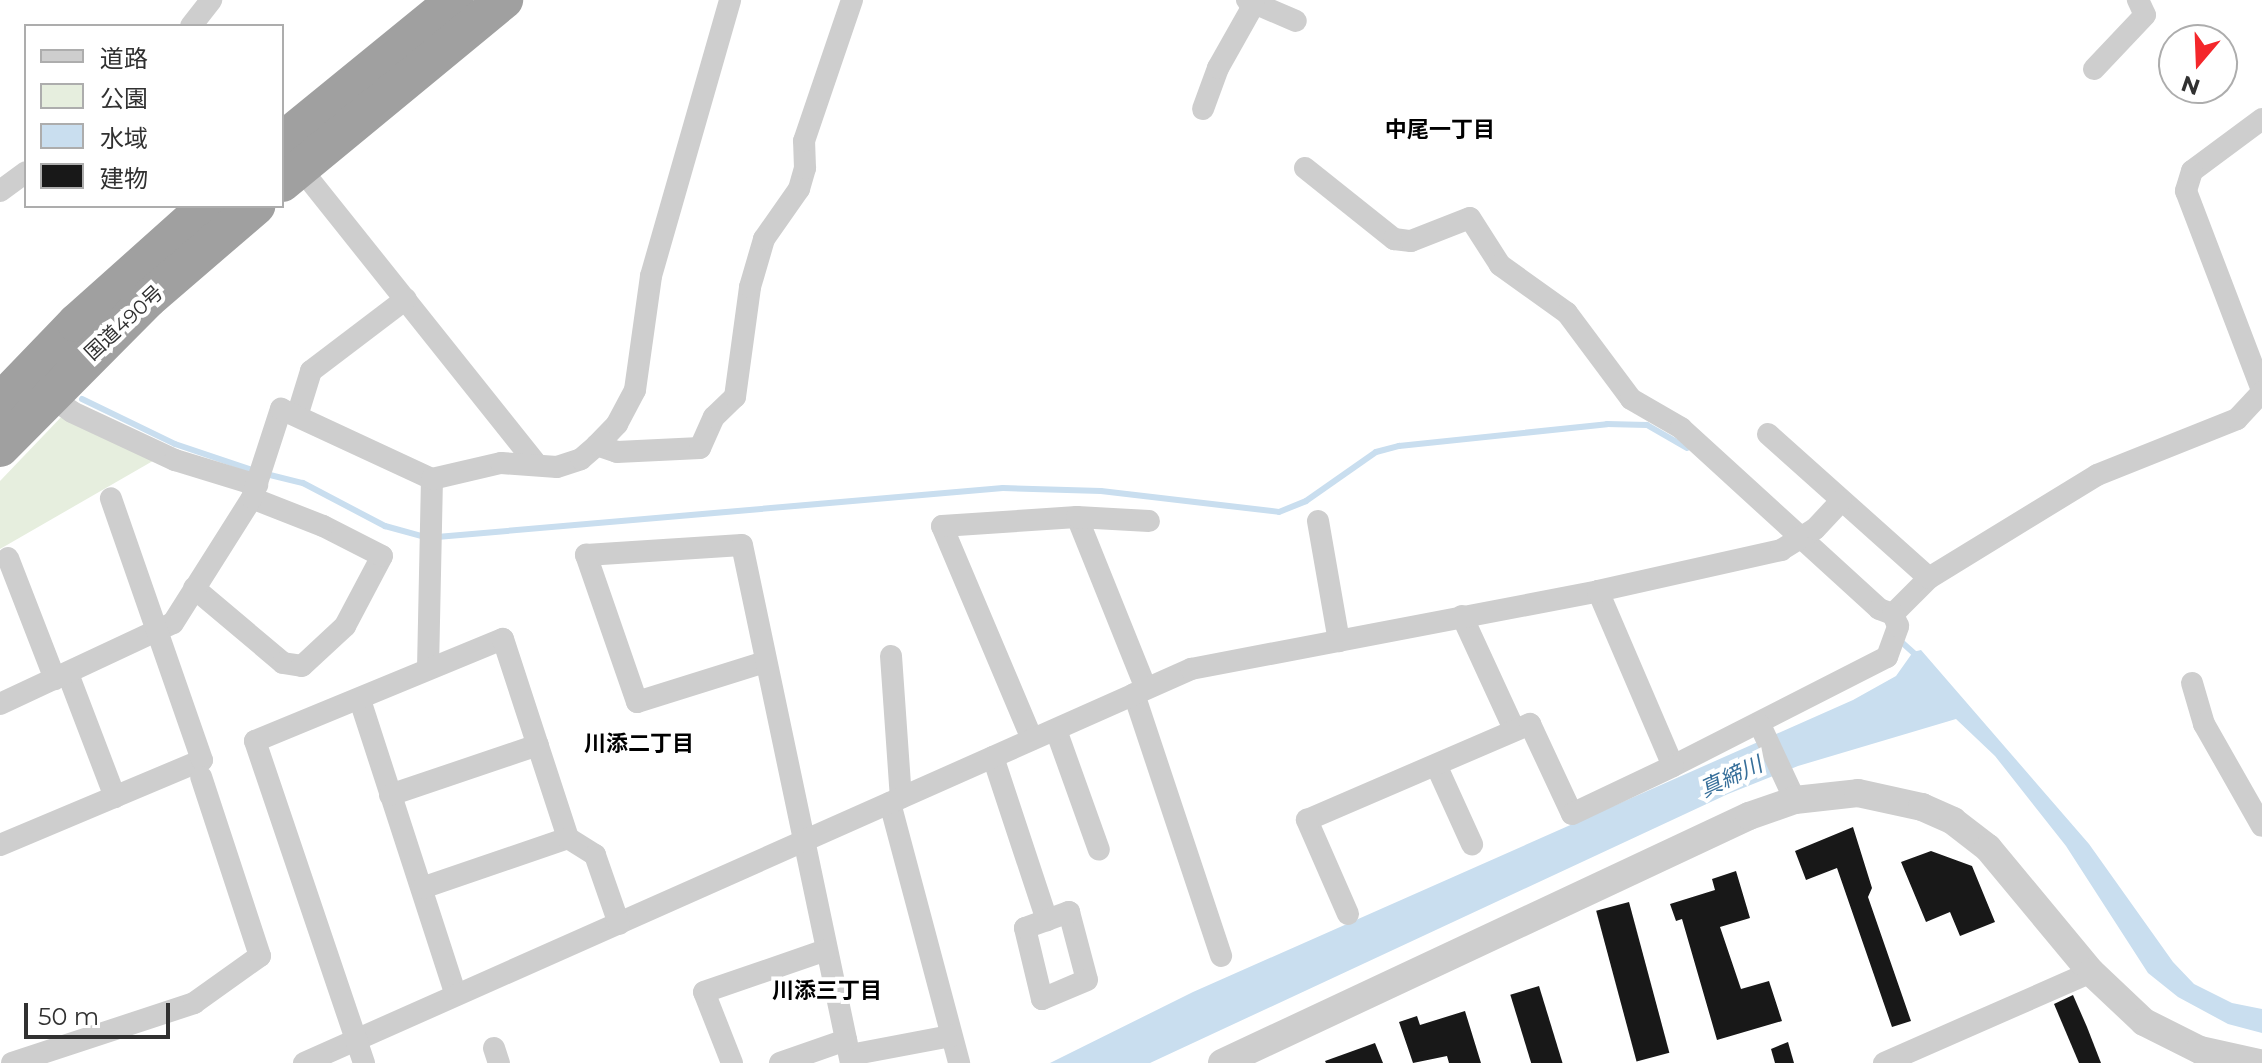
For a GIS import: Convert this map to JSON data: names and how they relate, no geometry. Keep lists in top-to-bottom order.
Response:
{
  "streets": {
    "highway": ["国道490号"]
  },
  "districts": ["中尾一丁目", "川添二丁目", "川添三丁目"],
  "water": ["真締川"],
  "legend": [
    "道路",
    "公園",
    "水域",
    "建物"
  ],
  "scale_bar": "50 m",
  "north": "bottom"
}
